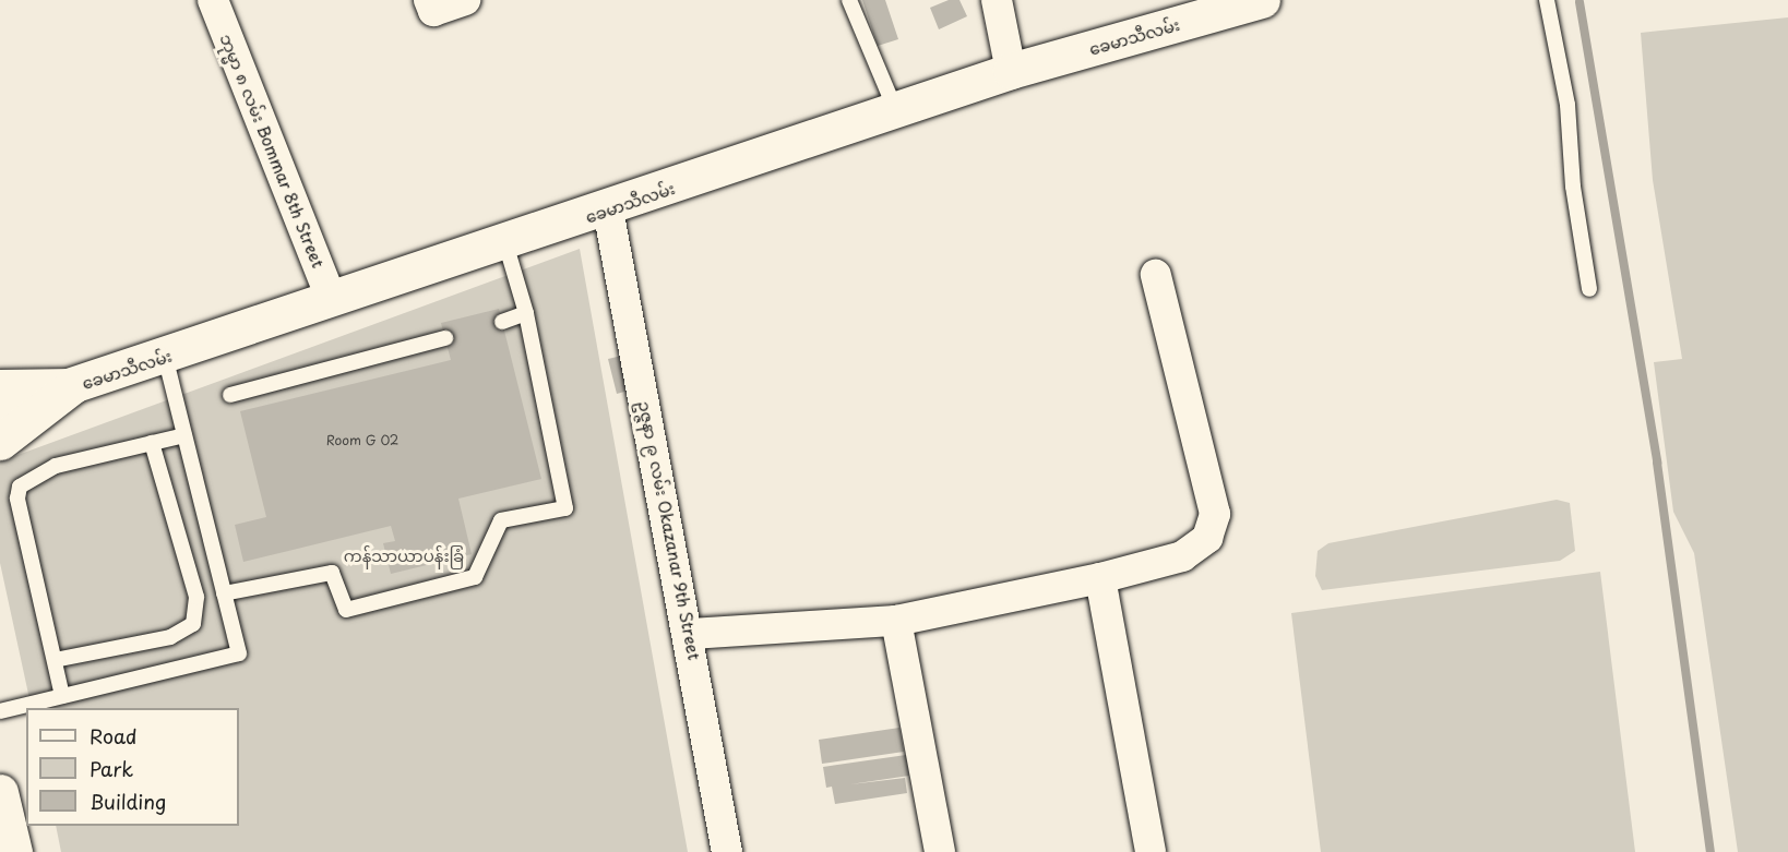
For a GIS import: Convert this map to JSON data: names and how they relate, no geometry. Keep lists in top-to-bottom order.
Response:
{
  "streets": {
    "main road": ["ခေမာသီလမ်း"],
    "street": ["ဘုမ္မာ ၈ လမ်း Bommar 8th Street", "ဥဇ္ဇနာ ၉ လမ်း Okazanar 9th Street"]
  },
  "crossings": [
    ["ခေမာသီလမ်း", "ဘုမ္မာ ၈ လမ်း Bommar 8th Street"],
    ["ခေမာသီလမ်း", "ဥဇ္ဇနာ ၉ လမ်း Okazanar 9th Street"]
  ],
  "parks": ["ကန်သာယာပန်းခြံ"],
  "house_numbers": ["Room G 02"],
  "legend": ["Road", "Park", "Building"]
}
